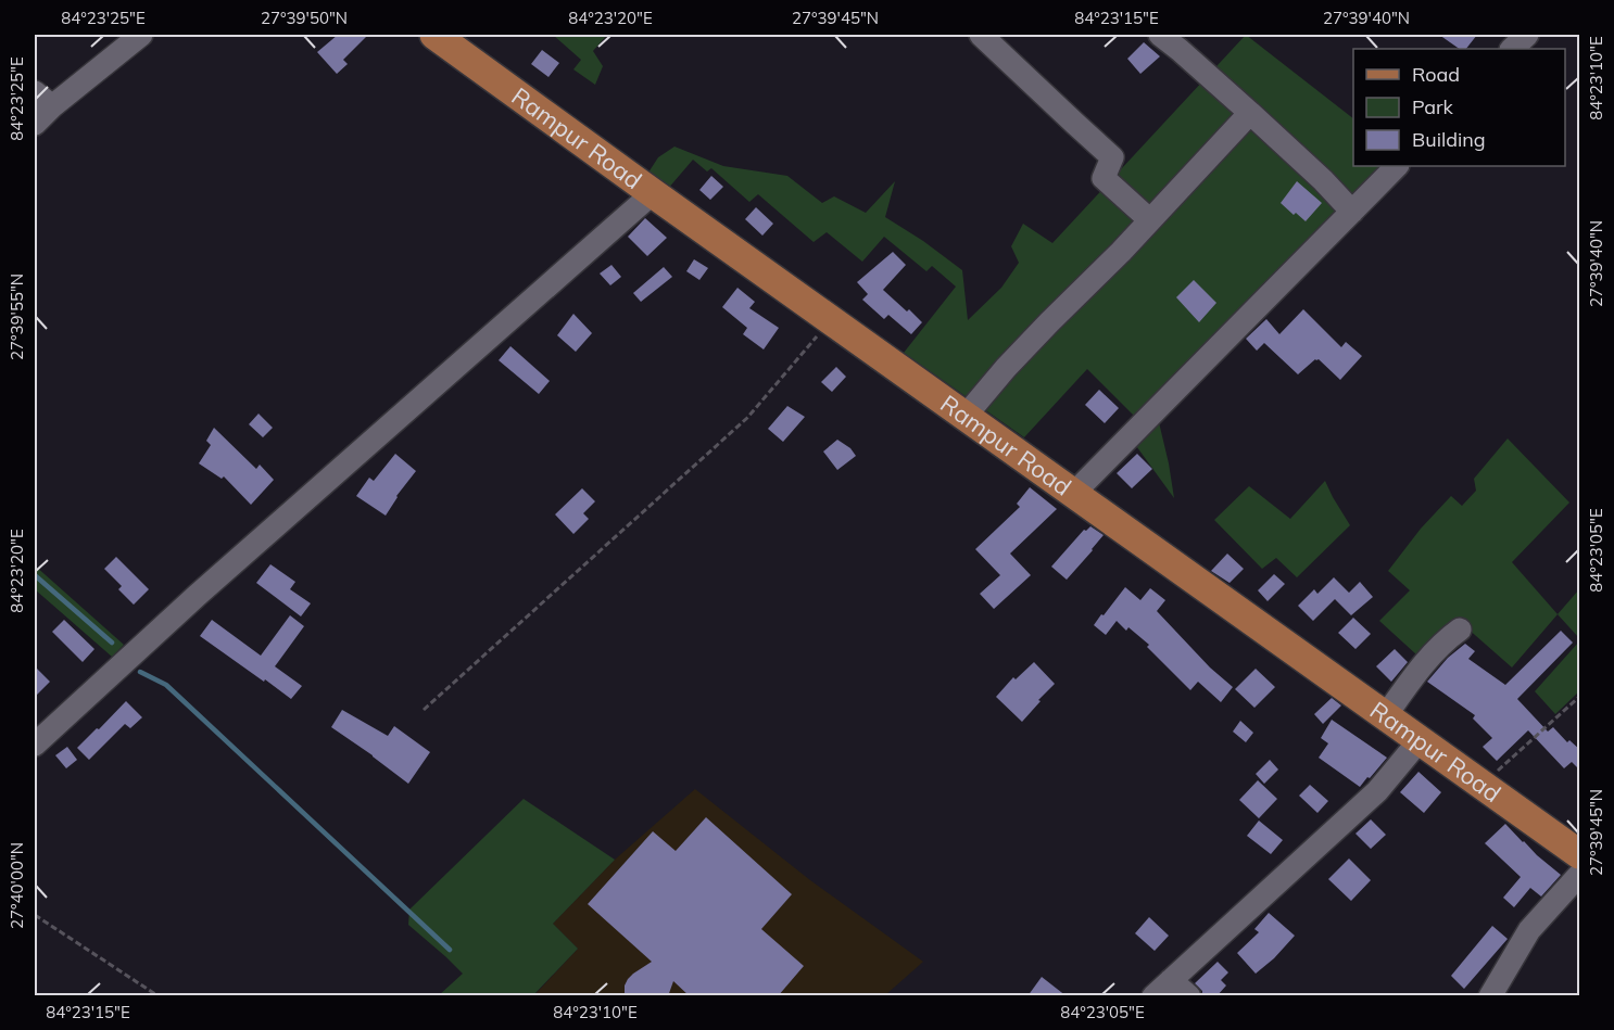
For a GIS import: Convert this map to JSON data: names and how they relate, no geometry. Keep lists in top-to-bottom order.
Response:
{
  "streets": {
    "main road": ["Rampur Road"]
  },
  "legend": ["Road", "Park", "Building"],
  "coordinates": [
    "84°23'25\"E",
    "27°39'50\"N",
    "84°23'20\"E",
    "27°39'45\"N",
    "84°23'15\"E",
    "27°39'40\"N",
    "84°23'10\"E",
    "27°39'55\"N",
    "84°23'05\"E",
    "27°40'00\"N"
  ]
}
